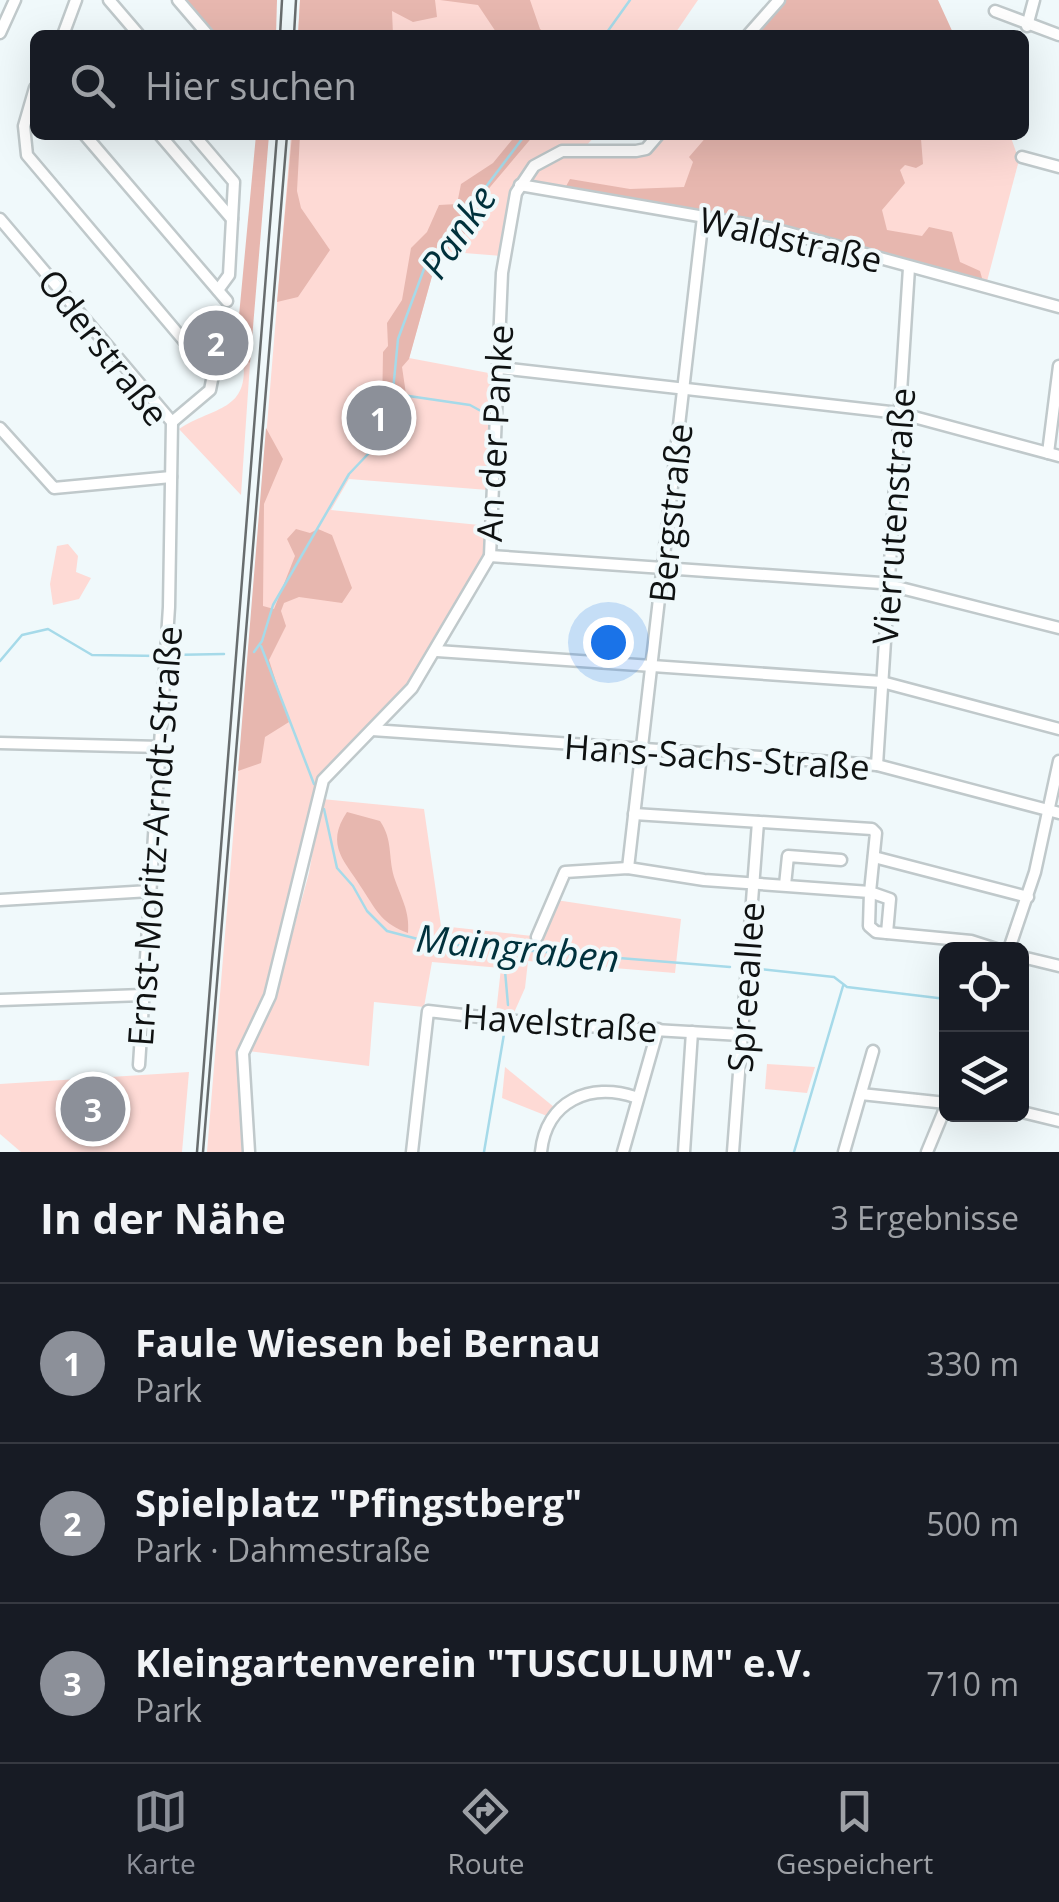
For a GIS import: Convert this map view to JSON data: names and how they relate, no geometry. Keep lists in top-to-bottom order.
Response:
{
  "streets": {
    "street": [
      "Waldstraße",
      "Oderstraße",
      "An der Panke",
      "Bergstraße",
      "Vierrutenstraße",
      "Hans-Sachs-Straße",
      "Ernst-Moritz-Arndt-Straße",
      "Spreeallee",
      "Havelstraße"
    ]
  },
  "crossings": [
    ["Waldstraße", "An der Panke"],
    ["Waldstraße", "Bergstraße"],
    ["Waldstraße", "Vierrutenstraße"],
    ["Oderstraße", "Ernst-Moritz-Arndt-Straße"],
    ["An der Panke", "Hans-Sachs-Straße"],
    ["Bergstraße", "Hans-Sachs-Straße"],
    ["Vierrutenstraße", "Hans-Sachs-Straße"],
    ["Spreeallee", "Havelstraße"]
  ],
  "water": ["Panke", "Maingraben"],
  "page": {
    "search": "Hier suchen",
    "pins": ["2", "1", "3"],
    "heading": ["In der Nähe", "3 Ergebnisse"],
    "list": [
      {
        "mark": "1",
        "name": "Faule Wiesen bei Bernau",
        "note": "Park",
        "value": "330 m"
      },
      {
        "mark": "2",
        "name": "Spielplatz \"Pfingstberg\"",
        "note": "Park · Dahmestraße",
        "value": "500 m"
      },
      {
        "mark": "3",
        "name": "Kleingartenverein \"TUSCULUM\" e.V.",
        "note": "Park",
        "value": "710 m"
      }
    ],
    "nav": ["Karte", "Route", "Gespeichert"]
  }
}
